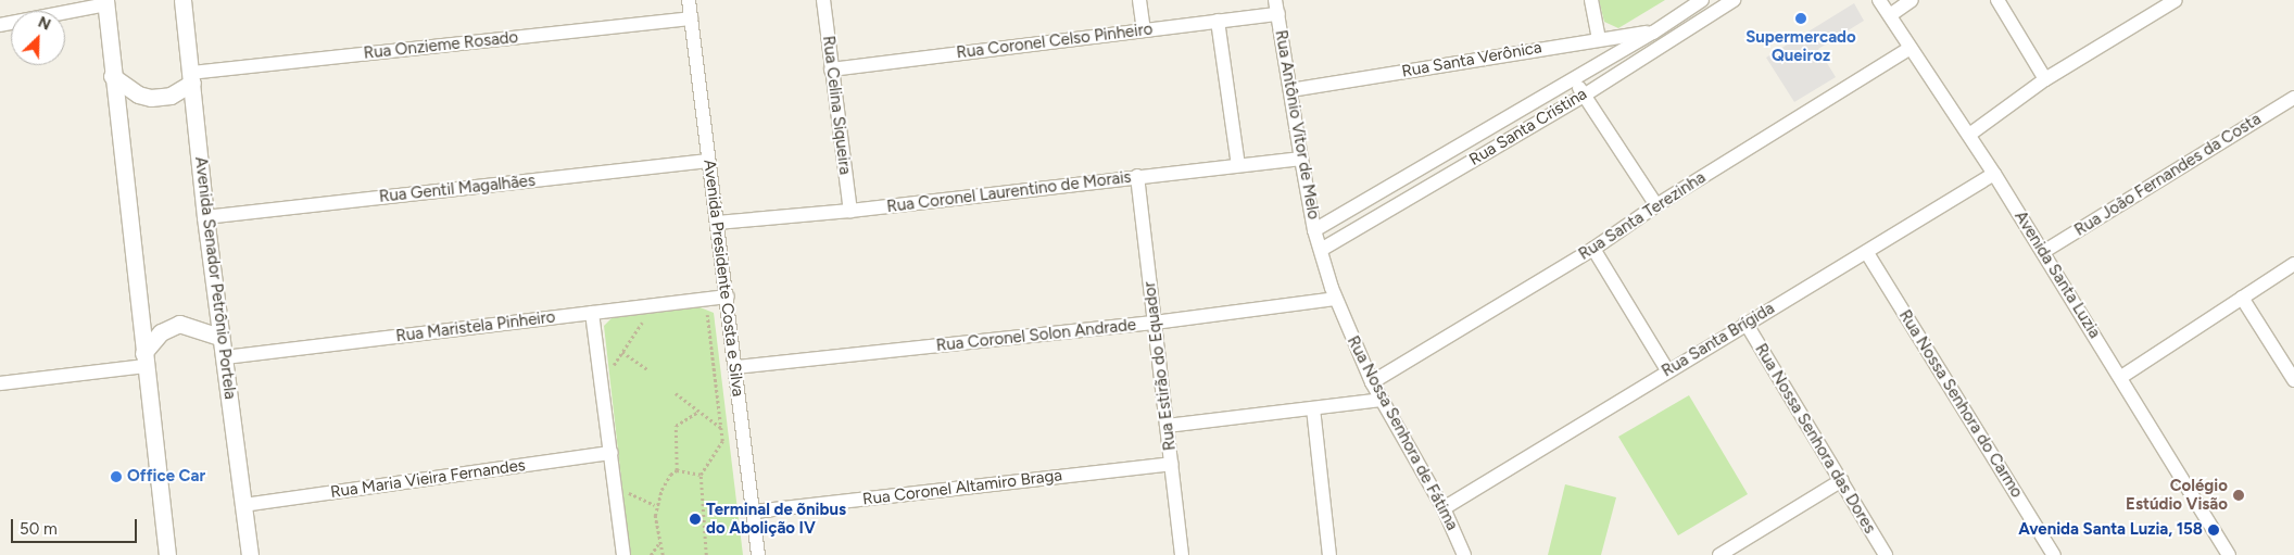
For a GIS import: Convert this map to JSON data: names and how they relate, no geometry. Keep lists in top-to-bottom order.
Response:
{
  "streets": {
    "street": [
      "Rua Coronel Celso Pinheiro",
      "Rua Onzieme Rosado",
      "Rua Santa Verônica",
      "Rua Celina Siqueira",
      "Rua Antônio Vitor de Melo",
      "Rua Santa Cristina",
      "Rua João Fernandes da Costa",
      "Rua Gentil Magalhães",
      "Rua Coronel Laurentino de Morais",
      "Rua Santa Terezinha",
      "Avenida Santa Luzia",
      "Avenida Senador Petrônio Portela",
      "Avenida Presidente Costa e Silva",
      "Rua Maristela Pinheiro",
      "Rua Coronel Solon Andrade",
      "Rua Santa Brígida",
      "Rua Estirão do Equador",
      "Rua Nossa Senhora do Carmo",
      "Rua Nossa Senhora de Fátima",
      "Rua Nossa Senhora das Dores",
      "Rua Maria Vieira Fernandes",
      "Rua Coronel Altamiro Braga"
    ]
  },
  "crossings": [
    ["Rua Coronel Celso Pinheiro", "Rua Celina Siqueira"],
    ["Rua Coronel Celso Pinheiro", "Rua Antônio Vitor de Melo"],
    ["Rua Onzieme Rosado", "Avenida Senador Petrônio Portela"],
    ["Rua Onzieme Rosado", "Avenida Presidente Costa e Silva"],
    ["Rua Santa Verônica", "Rua Antônio Vitor de Melo"],
    ["Rua Santa Verônica", "Rua Santa Cristina"],
    ["Rua Celina Siqueira", "Rua Coronel Laurentino de Morais"],
    ["Rua Antônio Vitor de Melo", "Rua Santa Cristina"],
    ["Rua Antônio Vitor de Melo", "Rua Coronel Laurentino de Morais"],
    ["Rua Antônio Vitor de Melo", "Rua Nossa Senhora de Fátima"],
    ["Rua Santa Cristina", "Rua Nossa Senhora de Fátima"],
    ["Rua João Fernandes da Costa", "Avenida Santa Luzia"],
    ["Rua Gentil Magalhães", "Avenida Senador Petrônio Portela"],
    ["Rua Gentil Magalhães", "Avenida Presidente Costa e Silva"],
    ["Rua Coronel Laurentino de Morais", "Avenida Presidente Costa e Silva"],
    ["Rua Coronel Laurentino de Morais", "Rua Estirão do Equador"],
    ["Rua Santa Terezinha", "Avenida Santa Luzia"],
    ["Rua Santa Terezinha", "Rua Nossa Senhora de Fátima"],
    ["Avenida Santa Luzia", "Rua Santa Brígida"],
    ["Avenida Senador Petrônio Portela", "Rua Maristela Pinheiro"],
    ["Avenida Senador Petrônio Portela", "Rua Maria Vieira Fernandes"],
    ["Avenida Presidente Costa e Silva", "Rua Maristela Pinheiro"],
    ["Avenida Presidente Costa e Silva", "Rua Coronel Solon Andrade"],
    ["Avenida Presidente Costa e Silva", "Rua Coronel Altamiro Braga"],
    ["Rua Coronel Solon Andrade", "Rua Estirão do Equador"],
    ["Rua Coronel Solon Andrade", "Rua Nossa Senhora de Fátima"],
    ["Rua Santa Brígida", "Rua Nossa Senhora do Carmo"],
    ["Rua Santa Brígida", "Rua Nossa Senhora de Fátima"],
    ["Rua Santa Brígida", "Rua Nossa Senhora das Dores"],
    ["Rua Estirão do Equador", "Rua Coronel Altamiro Braga"]
  ],
  "places": [
    "Supermercado Queiroz",
    "Office Car",
    "Colégio Estúdio Visão",
    "Terminal de õnibus do Abolição IV",
    "Avenida Santa Luzia, 158"
  ],
  "scale_bar": "50 m",
  "north": "top right"
}
